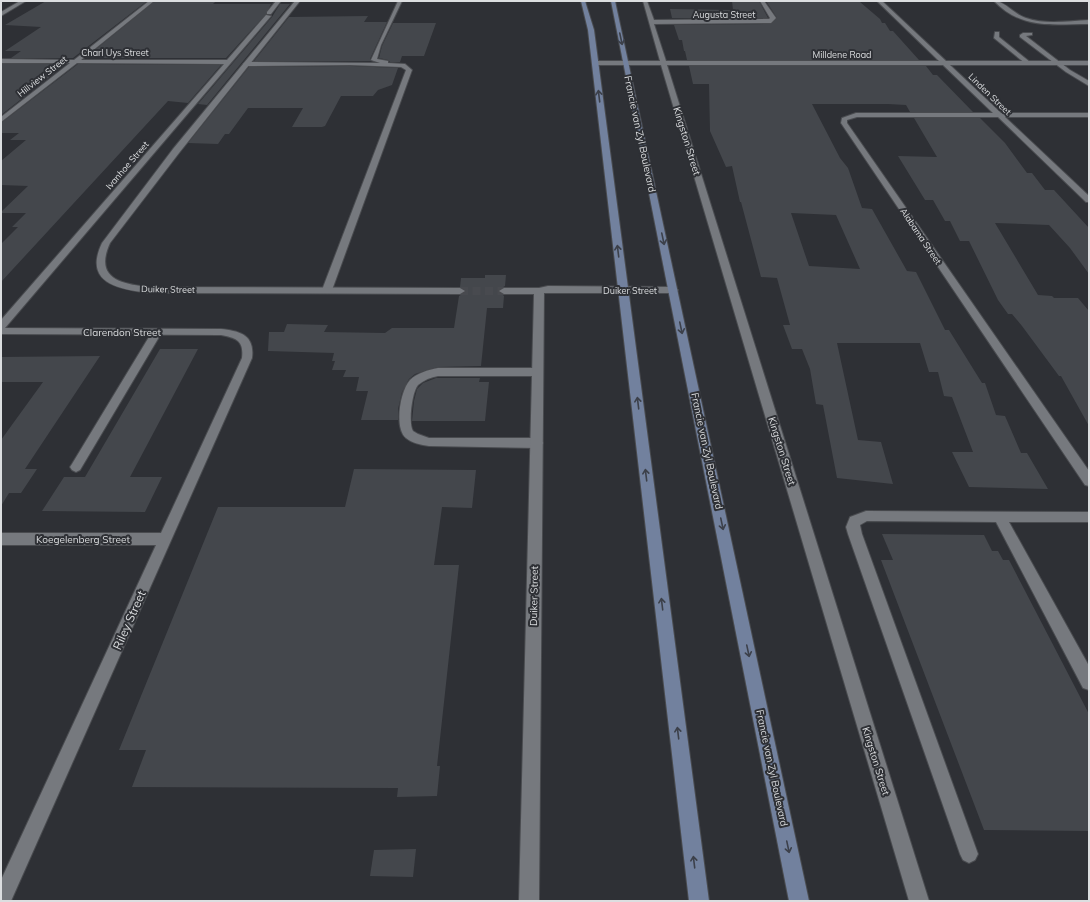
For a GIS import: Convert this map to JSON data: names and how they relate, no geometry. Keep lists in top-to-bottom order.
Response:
{
  "streets": {
    "main road": ["Francie van Zyl Boulevard"],
    "street": [
      "Augusta Street",
      "Charl Uys Street",
      "Milldene Road",
      "Hillview Street",
      "Linden Street",
      "Kingston Street",
      "Ivanhoe Street",
      "Alabama Street",
      "Duiker Street",
      "Clarendon Street",
      "Koegelenberg Street",
      "Riley Street"
    ]
  },
  "crossings": [
    ["Augusta Street", "Kingston Street"],
    ["Charl Uys Street", "Hillview Street"],
    ["Charl Uys Street", "Ivanhoe Street"],
    ["Milldene Road", "Linden Street"],
    ["Milldene Road", "Francie van Zyl Boulevard"],
    ["Milldene Road", "Kingston Street"],
    ["Linden Street", "Alabama Street"],
    ["Francie van Zyl Boulevard", "Duiker Street"],
    ["Clarendon Street", "Riley Street"],
    ["Koegelenberg Street", "Riley Street"]
  ]
}
